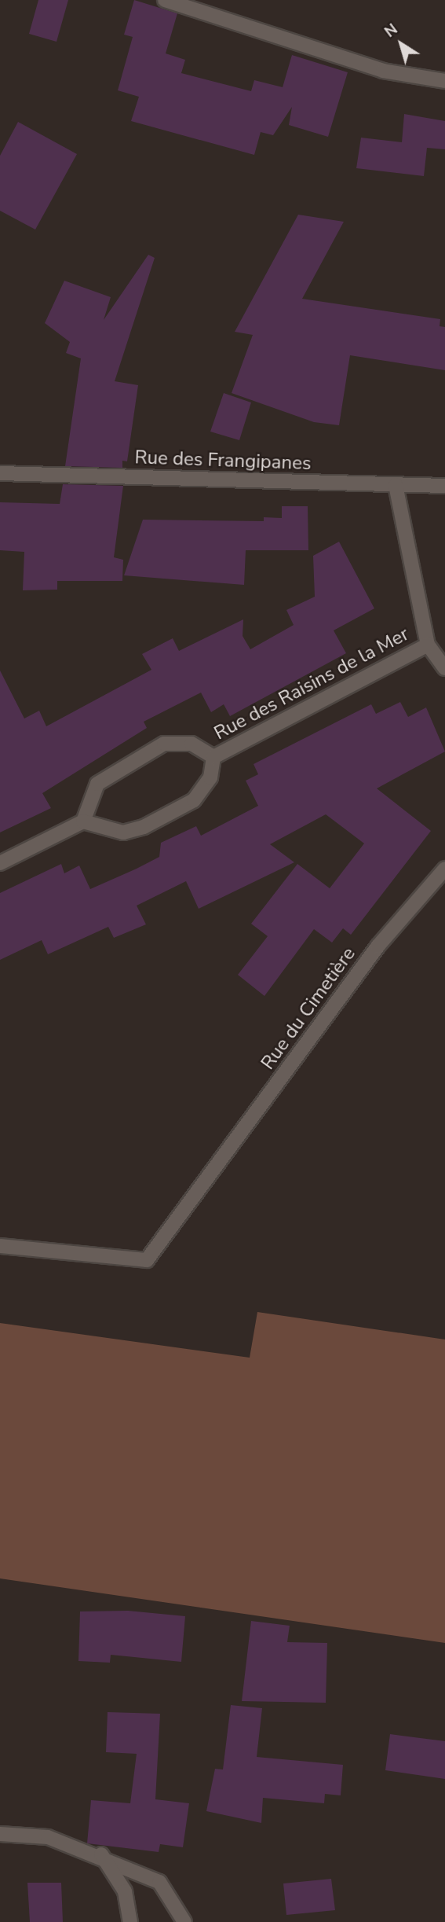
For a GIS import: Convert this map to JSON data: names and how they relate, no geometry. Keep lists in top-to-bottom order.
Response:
{
  "streets": {
    "street": ["Rue des Frangipanes", "Rue des Raisins de la Mer", "Rue du Cimetière"]
  },
  "north": "top left"
}
